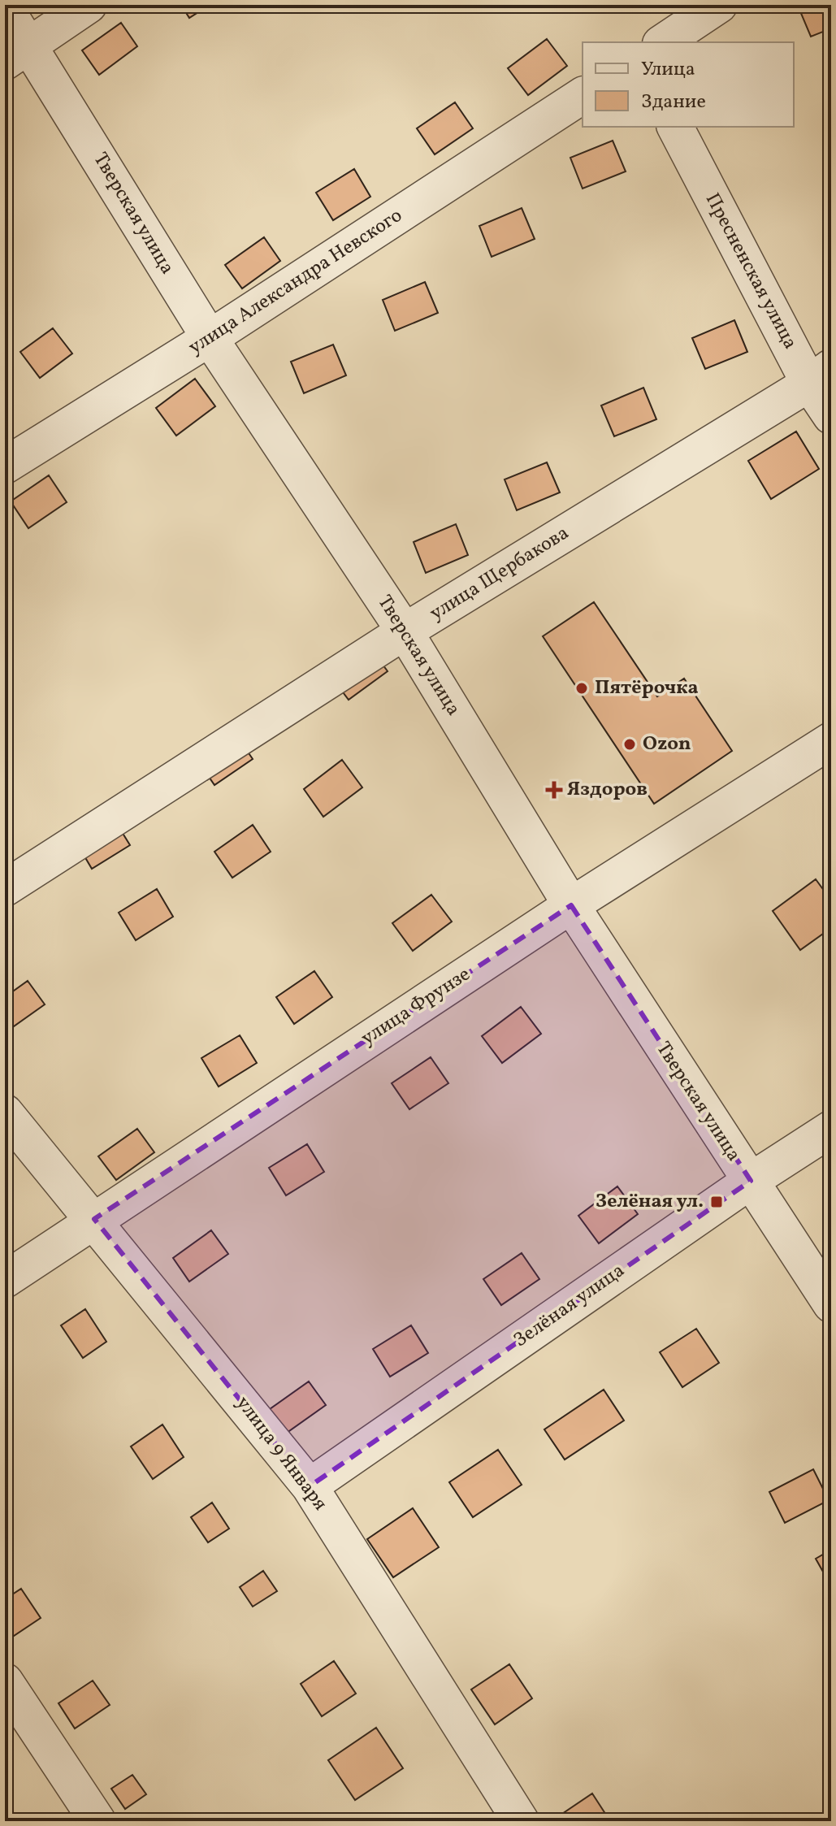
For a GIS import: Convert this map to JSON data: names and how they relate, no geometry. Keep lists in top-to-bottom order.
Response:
{
  "streets": {
    "street": [
      "Тверская улица",
      "Пресненская улица",
      "улица Александра Невского",
      "улица Щербакова",
      "улица Фрунзе",
      "Зелёная улица",
      "улица 9 Января"
    ]
  },
  "crossings": [
    ["Тверская улица", "улица Александра Невского"],
    ["Тверская улица", "улица Щербакова"],
    ["Тверская улица", "улица Фрунзе"],
    ["Тверская улица", "Зелёная улица"],
    ["Пресненская улица", "улица Щербакова"],
    ["улица Фрунзе", "улица 9 Января"],
    ["Зелёная улица", "улица 9 Января"]
  ],
  "places": {
    "other": ["Пятёрочка", "Ozon"],
    "health": ["Яздоров"],
    "transit": ["Зелёная ул."]
  },
  "legend": ["Улица", "Здание"]
}
